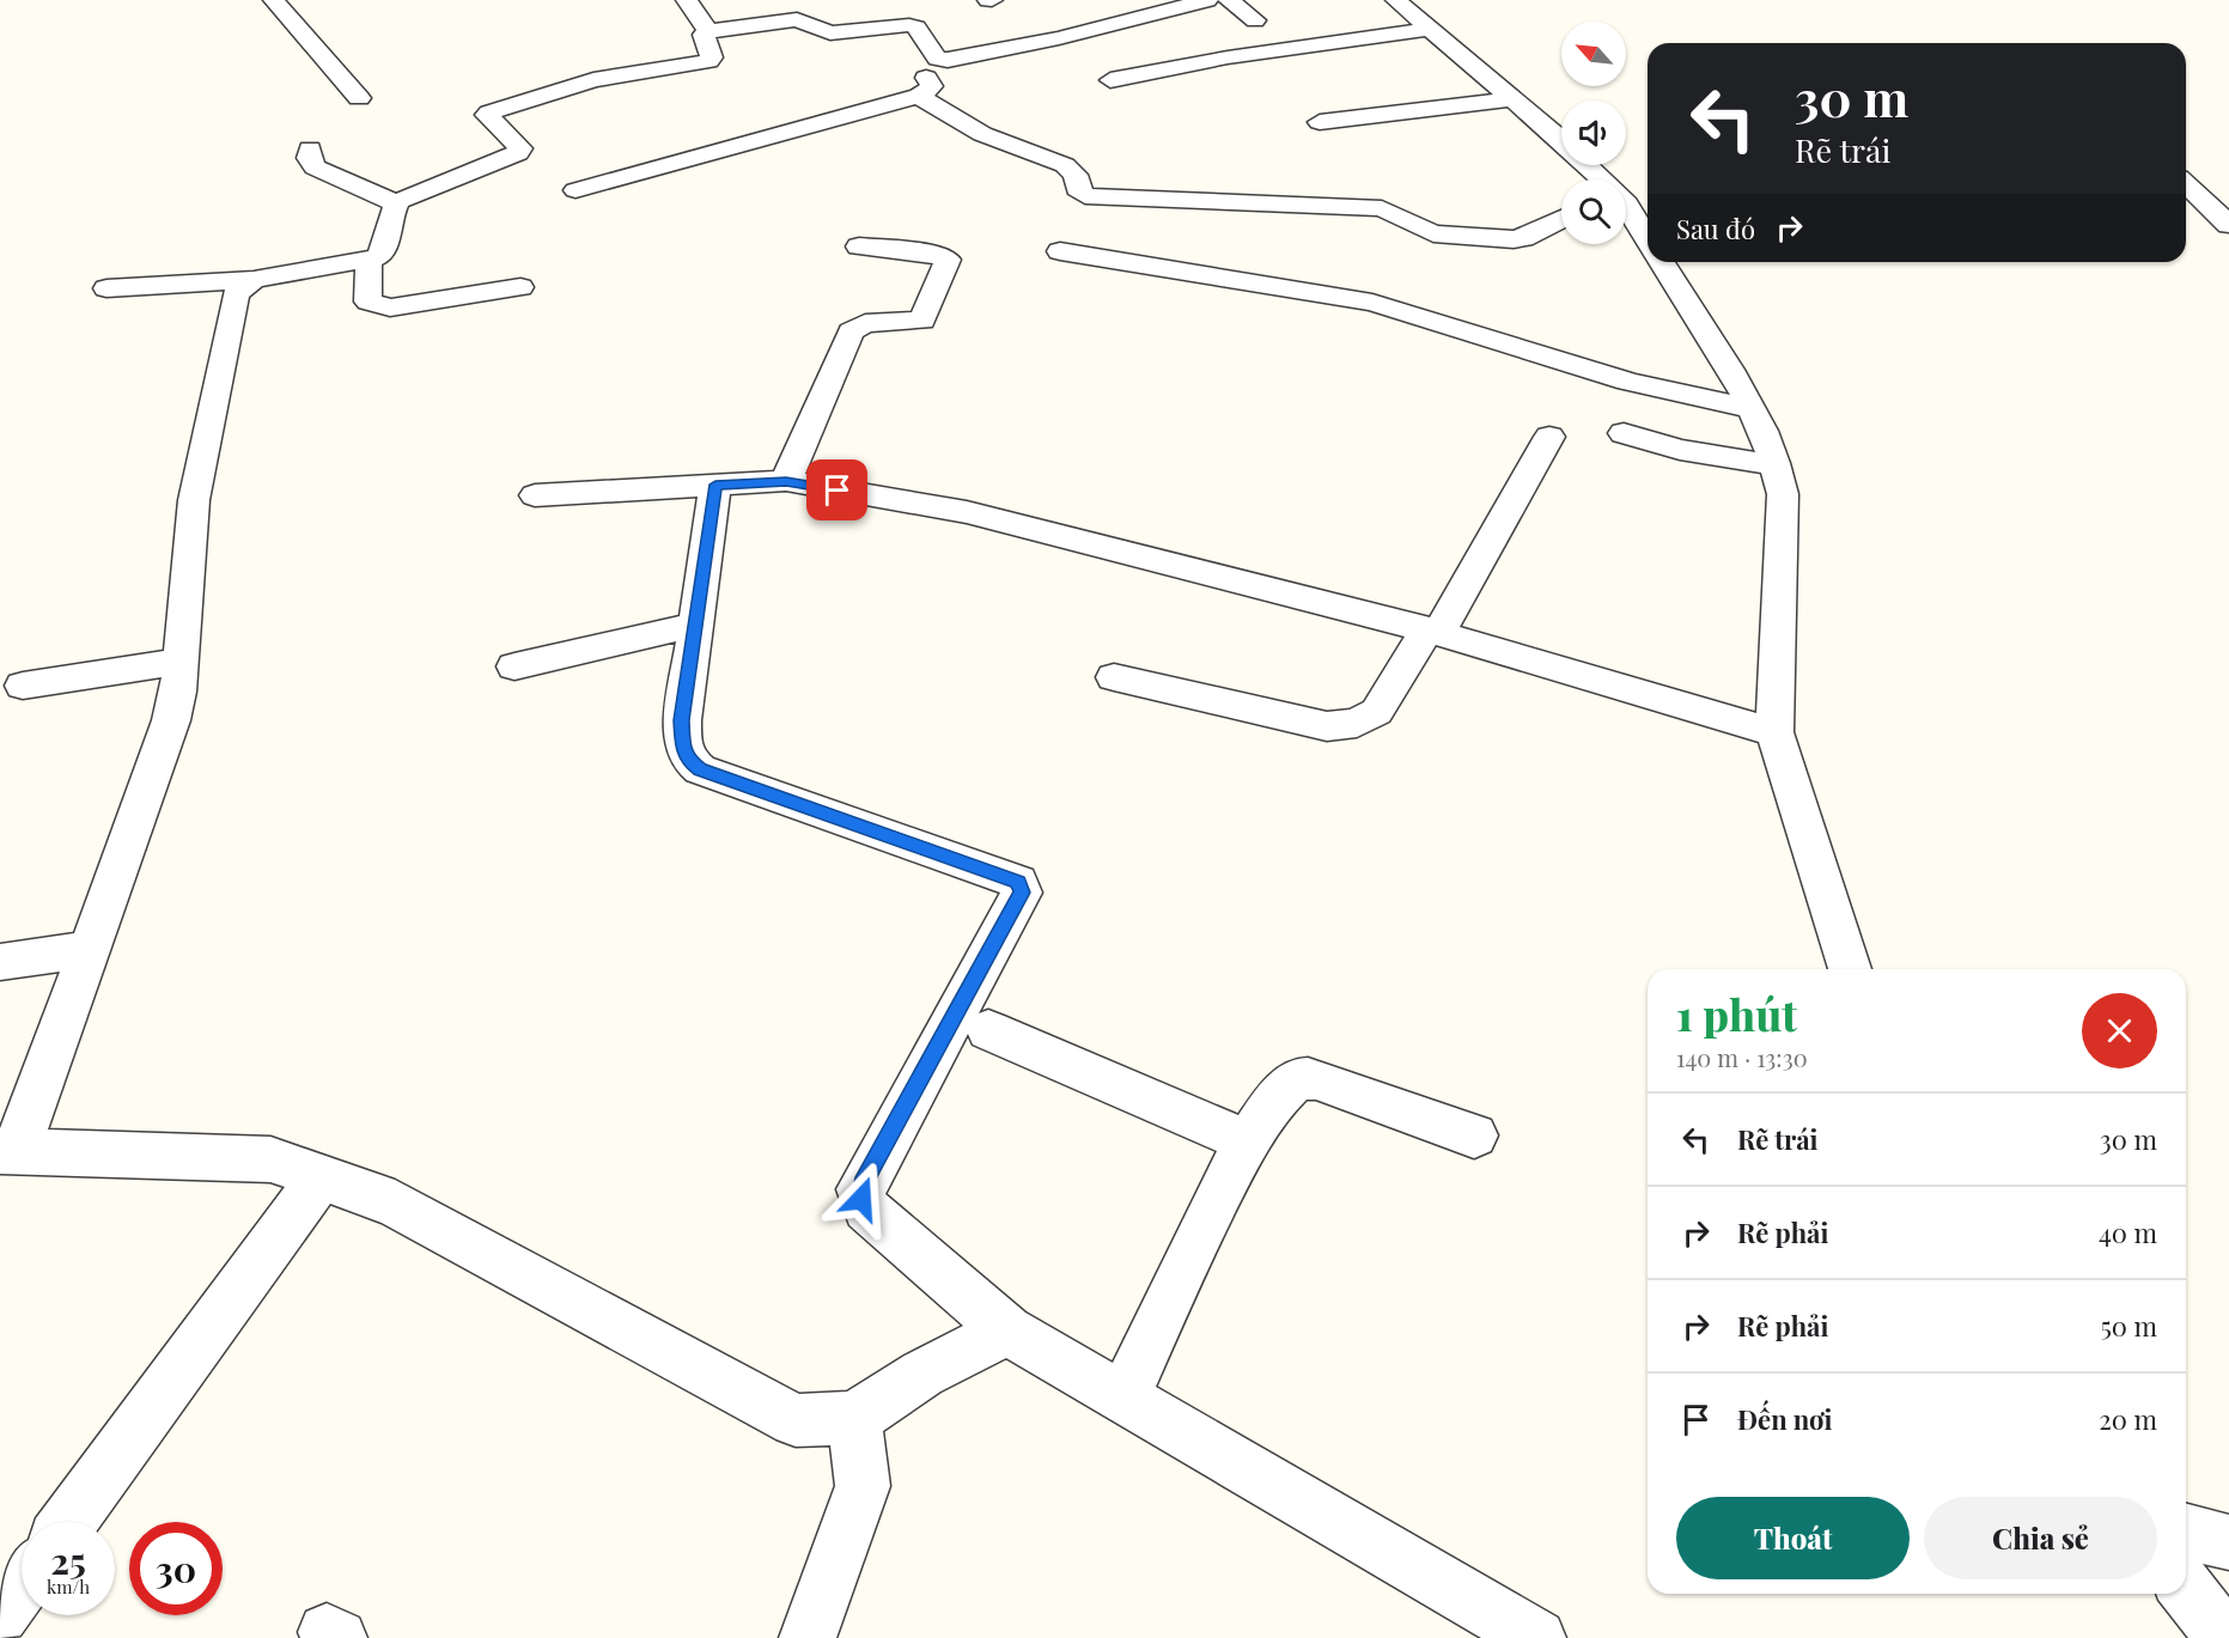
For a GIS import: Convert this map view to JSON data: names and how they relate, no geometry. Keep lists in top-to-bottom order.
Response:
{
  "north": "top left",
  "page": {
    "turn": ["30 m", "Rẽ trái"],
    "then": "Sau đó",
    "heading": ["1 phút", "140 m · 13:30"],
    "list": [
      {
        "name": "Rẽ trái",
        "value": "30 m"
      },
      {
        "name": "Rẽ phải",
        "value": "40 m"
      },
      {
        "name": "Rẽ phải",
        "value": "50 m"
      },
      {
        "name": "Đến nơi",
        "value": "20 m"
      }
    ],
    "buttons": ["Thoát", "Chia sẻ"],
    "speed": "25 km/h",
    "limit": "30"
  }
}
